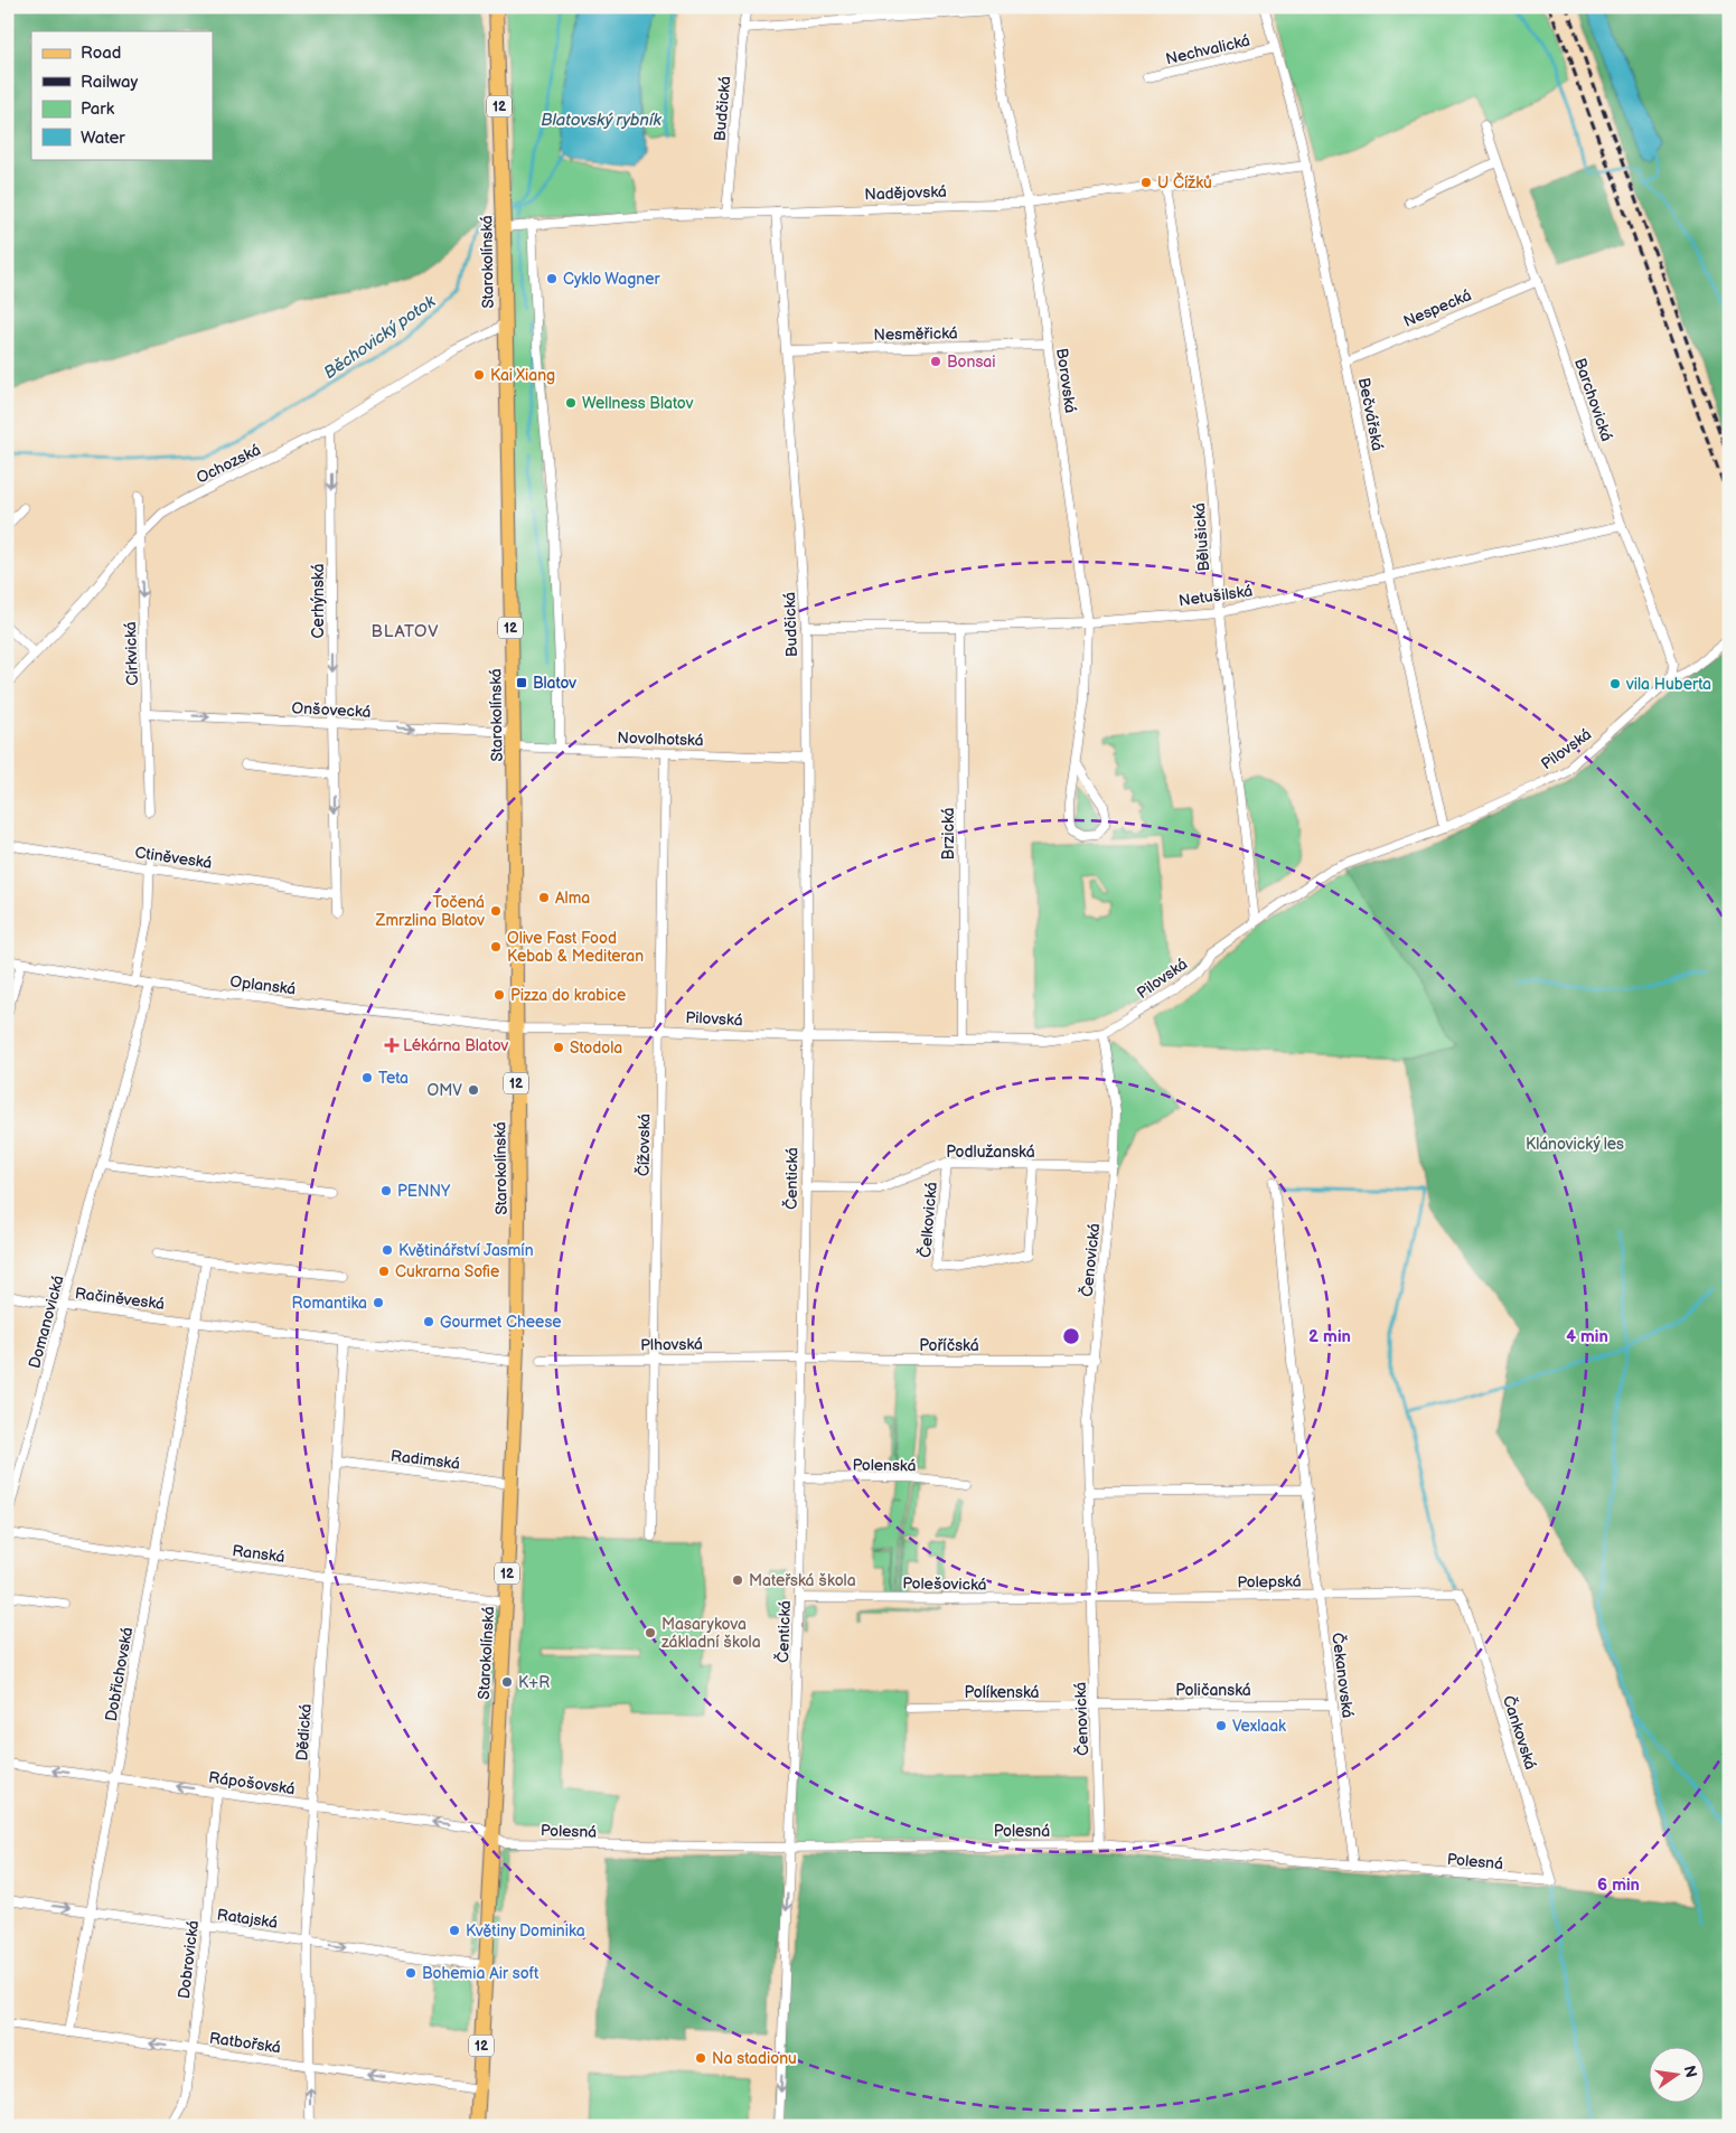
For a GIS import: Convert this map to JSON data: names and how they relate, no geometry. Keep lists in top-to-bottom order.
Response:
{
  "streets": {
    "main road": ["12", "Starokolínská"],
    "street": [
      "Nechvalická",
      "Budčická",
      "Nadějovská",
      "Nespecká",
      "Nesměřická",
      "Borovská",
      "Barchovická",
      "Bečvářská",
      "Ochozská",
      "Bělušická",
      "Netušilská",
      "Cerhýnská",
      "Církvická",
      "Onšovecká",
      "Novolhotská",
      "Pilovská",
      "Brzická",
      "Ctiněveská",
      "Oplanská",
      "Čížovská",
      "Podlužanská",
      "Čentická",
      "Čelkovická",
      "Čenovická",
      "Račiněveská",
      "Domanovická",
      "Plhovská",
      "Poříčská",
      "Radimská",
      "Polenská",
      "Ranská",
      "Polepská",
      "Polešovická",
      "Dobřichovská",
      "Čekanovská",
      "Poličanská",
      "Políkenská",
      "Dědická",
      "Čankovská",
      "Rápošovská",
      "Polesná",
      "Ratajská",
      "Dobrovická",
      "Ratbořská"
    ]
  },
  "crossings": [
    ["Nechvalická", "Bečvářská"],
    ["Budčická", "Nadějovská"],
    ["Budčická", "Nesměřická"],
    ["Budčická", "Netušilská"],
    ["Budčická", "Novolhotská"],
    ["Budčická", "Pilovská"],
    ["Budčická", "Čentická"],
    ["Nadějovská", "Starokolínská"],
    ["Nadějovská", "Borovská"],
    ["Nadějovská", "Bečvářská"],
    ["Nadějovská", "Bělušická"],
    ["Starokolínská", "Ochozská"],
    ["Starokolínská", "Onšovecká"],
    ["Starokolínská", "Novolhotská"],
    ["Starokolínská", "Pilovská"],
    ["Starokolínská", "Oplanská"],
    ["Starokolínská", "Račiněveská"],
    ["Starokolínská", "Radimská"],
    ["Starokolínská", "Ranská"],
    ["Starokolínská", "Rápošovská"],
    ["Starokolínská", "Polesná"],
    ["Starokolínská", "Ratajská"],
    ["Starokolínská", "Ratbořská"],
    ["Nespecká", "Barchovická"],
    ["Nespecká", "Bečvářská"],
    ["Nesměřická", "Borovská"],
    ["Borovská", "Netušilská"],
    ["Barchovická", "Netušilská"],
    ["Barchovická", "Pilovská"],
    ["Bečvářská", "Netušilská"],
    ["Bečvářská", "Pilovská"],
    ["Ochozská", "Cerhýnská"],
    ["Ochozská", "Církvická"],
    ["Bělušická", "Netušilská"],
    ["Bělušická", "Pilovská"],
    ["Netušilská", "Brzická"],
    ["Cerhýnská", "Onšovecká"],
    ["Cerhýnská", "Ctiněveská"],
    ["Církvická", "Onšovecká"],
    ["Onšovecká", "Novolhotská"],
    ["Novolhotská", "Čížovská"],
    ["Pilovská", "Brzická"],
    ["Pilovská", "Oplanská"],
    ["Pilovská", "Čížovská"],
    ["Pilovská", "Čentická"],
    ["Pilovská", "Čenovická"],
    ["Oplanská", "Domanovická"],
    ["Čížovská", "Plhovská"],
    ["Podlužanská", "Čentická"],
    ["Podlužanská", "Čelkovická"],
    ["Podlužanská", "Čenovická"],
    ["Čentická", "Plhovská"],
    ["Čentická", "Poříčská"],
    ["Čentická", "Polenská"],
    ["Čentická", "Polešovická"],
    ["Čentická", "Polesná"],
    ["Čenovická", "Poříčská"],
    ["Čenovická", "Polepská"],
    ["Čenovická", "Polešovická"],
    ["Čenovická", "Poličanská"],
    ["Čenovická", "Políkenská"],
    ["Čenovická", "Polesná"],
    ["Račiněveská", "Domanovická"],
    ["Račiněveská", "Dobřichovská"],
    ["Račiněveská", "Dědická"],
    ["Plhovská", "Poříčská"],
    ["Radimská", "Dědická"],
    ["Ranská", "Dobřichovská"],
    ["Ranská", "Dědická"],
    ["Polepská", "Polešovická"],
    ["Polepská", "Čekanovská"],
    ["Polepská", "Čankovská"],
    ["Dobřichovská", "Rápošovská"],
    ["Dobřichovská", "Ratajská"],
    ["Dobřichovská", "Ratbořská"],
    ["Čekanovská", "Poličanská"],
    ["Čekanovská", "Polesná"],
    ["Poličanská", "Políkenská"],
    ["Dědická", "Rápošovská"],
    ["Dědická", "Ratajská"],
    ["Dědická", "Ratbořská"],
    ["Čankovská", "Polesná"],
    ["Rápošovská", "Polesná"],
    ["Rápošovská", "Dobrovická"],
    ["Ratajská", "Dobrovická"],
    ["Dobrovická", "Ratbořská"]
  ],
  "one_way": [
    "Cerhýnská",
    "Církvická",
    "Onšovecká",
    "Rápošovská",
    "Ratajská",
    "Ratbořská"
  ],
  "districts": ["BLATOV"],
  "water": ["Blatovský rybník", "Běchovický potok"],
  "parks": ["Klánovický les"],
  "places": {
    "other": [
      "U Čížků",
      "Cyklo Wagner",
      "Bonsai",
      "Kai Xiang",
      "Wellness Blatov",
      "vila Huberta",
      "Alma",
      "Točená Zmrzlina Blatov",
      "Olive Fast Food Kebab & Mediteran",
      "Pizza do krabice",
      "Stodola",
      "Teta",
      "OMV",
      "PENNY",
      "Květinářství Jasmín",
      "Cukrarna Sofie",
      "Romantika",
      "Gourmet Cheese",
      "Mateřská škola",
      "Masarykova základní škola",
      "K+R",
      "Vexlaak",
      "Květiny Dominika",
      "Bohemia Air soft",
      "Na stadionu"
    ],
    "transit": ["Blatov"],
    "health": ["Lékárna Blatov"]
  },
  "legend": [
    "Road",
    "Railway",
    "Park",
    "Water"
  ],
  "north": "right",
  "rings": ["2 min", "4 min", "6 min"]
}
